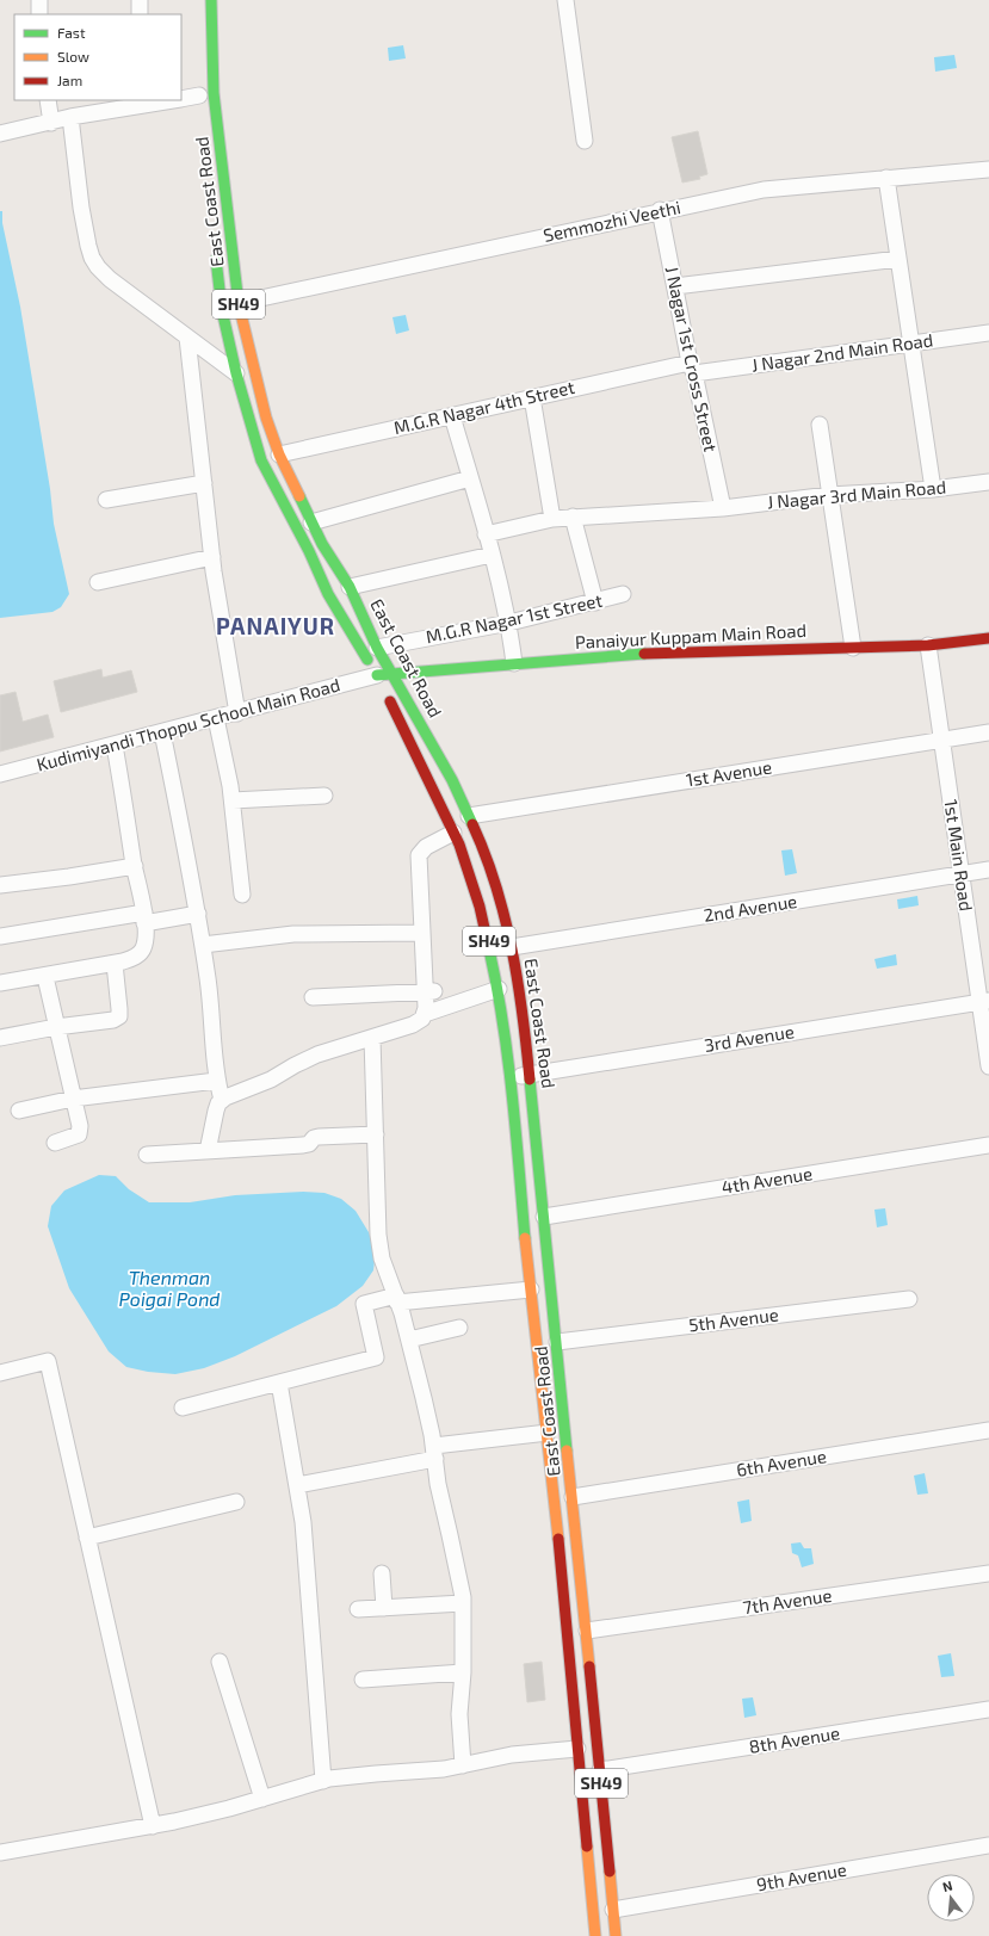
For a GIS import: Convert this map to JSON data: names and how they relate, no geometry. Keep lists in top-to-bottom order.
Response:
{
  "streets": {
    "main road": ["East Coast Road", "SH49", "Panaiyur Kuppam Main Road"],
    "street": [
      "Semmozhi Veethi",
      "J Nagar 2nd Main Road",
      "J Nagar 1st Cross Street",
      "M.G.R Nagar 4th Street",
      "J Nagar 3rd Main Road",
      "M.G.R Nagar 1st Street",
      "Kudimiyandi Thoppu School Main Road",
      "1st Avenue",
      "1st Main Road",
      "2nd Avenue",
      "3rd Avenue",
      "4th Avenue",
      "5th Avenue",
      "6th Avenue",
      "7th Avenue",
      "8th Avenue",
      "9th Avenue"
    ]
  },
  "crossings": [
    ["East Coast Road", "Semmozhi Veethi"],
    ["East Coast Road", "M.G.R Nagar 4th Street"],
    ["East Coast Road", "M.G.R Nagar 1st Street"],
    ["East Coast Road", "Panaiyur Kuppam Main Road"],
    ["East Coast Road", "Kudimiyandi Thoppu School Main Road"],
    ["East Coast Road", "1st Avenue"],
    ["East Coast Road", "2nd Avenue"],
    ["East Coast Road", "3rd Avenue"],
    ["East Coast Road", "4th Avenue"],
    ["East Coast Road", "5th Avenue"],
    ["East Coast Road", "6th Avenue"],
    ["East Coast Road", "7th Avenue"],
    ["East Coast Road", "8th Avenue"],
    ["East Coast Road", "9th Avenue"],
    ["Semmozhi Veethi", "J Nagar 1st Cross Street"],
    ["J Nagar 2nd Main Road", "J Nagar 1st Cross Street"],
    ["J Nagar 2nd Main Road", "M.G.R Nagar 4th Street"],
    ["J Nagar 1st Cross Street", "M.G.R Nagar 4th Street"],
    ["J Nagar 1st Cross Street", "J Nagar 3rd Main Road"],
    ["Panaiyur Kuppam Main Road", "Kudimiyandi Thoppu School Main Road"],
    ["Panaiyur Kuppam Main Road", "1st Main Road"],
    ["1st Avenue", "1st Main Road"],
    ["1st Main Road", "2nd Avenue"],
    ["1st Main Road", "3rd Avenue"]
  ],
  "districts": ["PANAIYUR"],
  "water": ["Thenman Poigai Pond"],
  "legend": ["Fast", "Slow", "Jam"],
  "north": "top"
}
